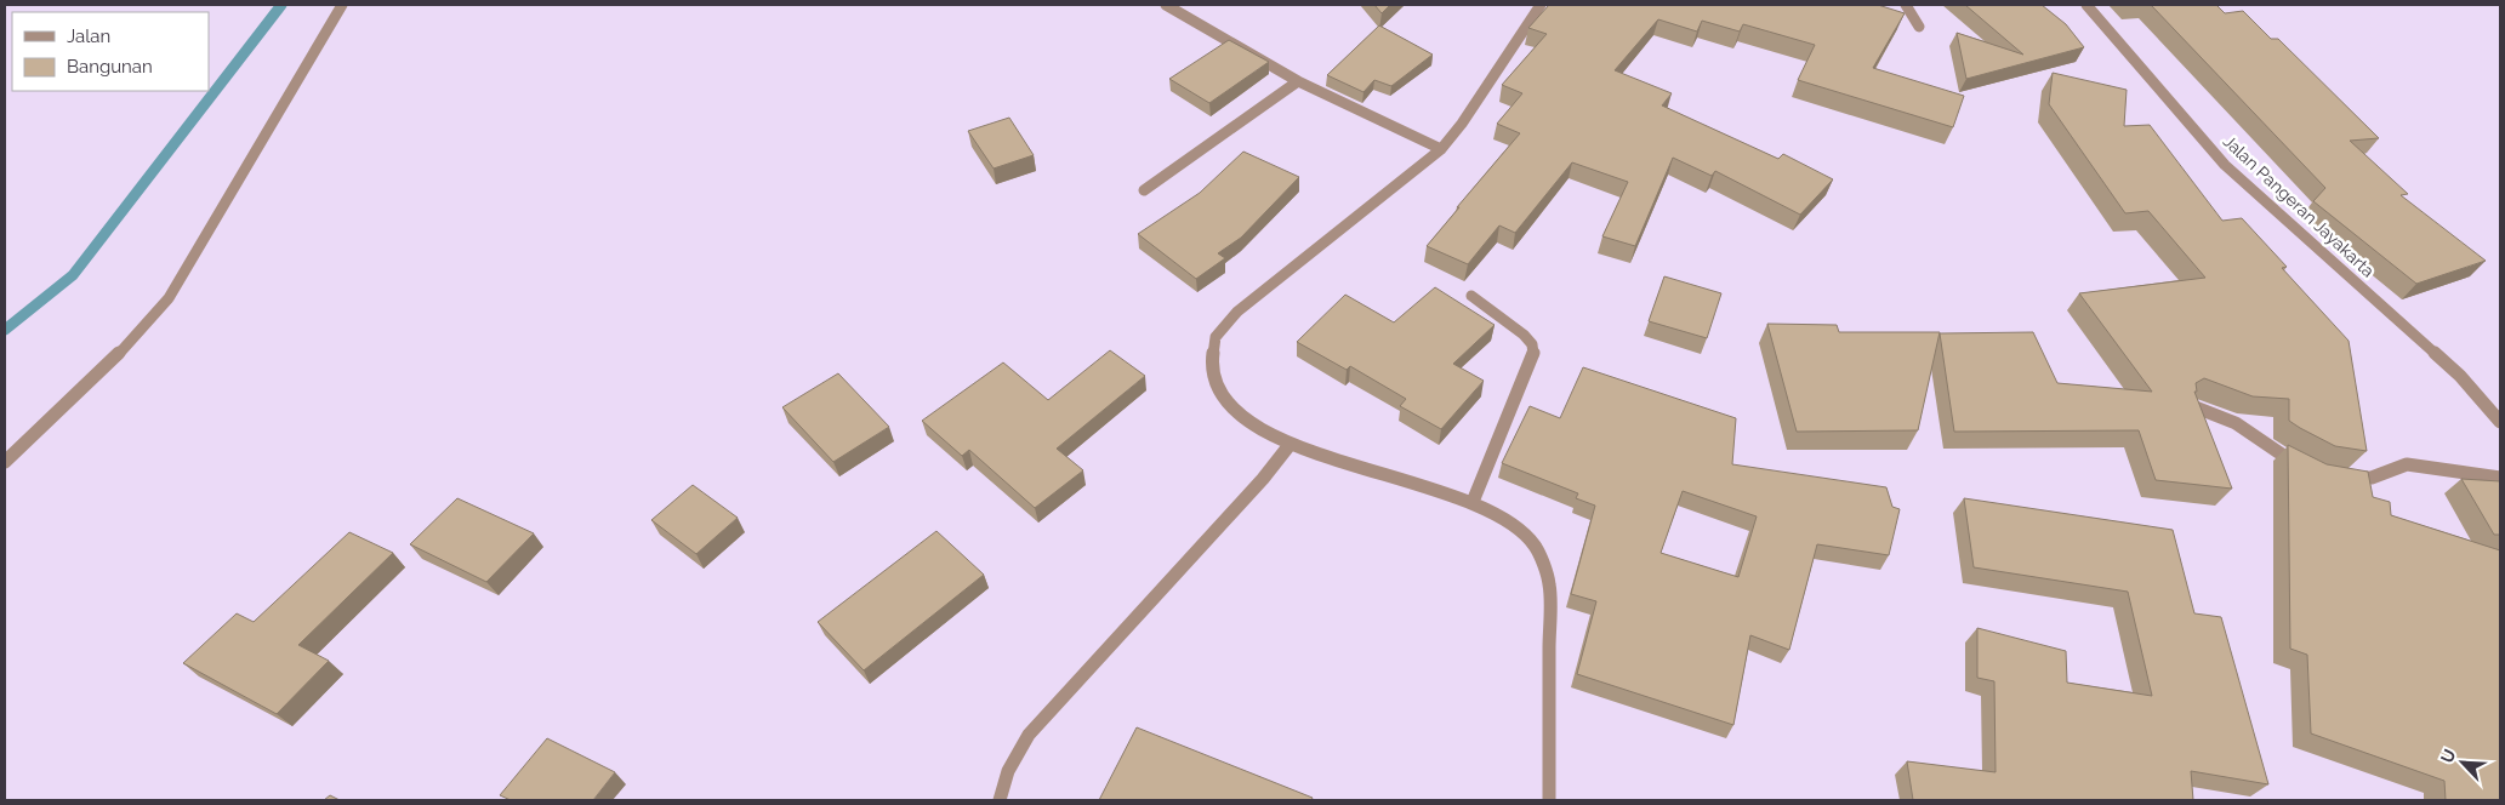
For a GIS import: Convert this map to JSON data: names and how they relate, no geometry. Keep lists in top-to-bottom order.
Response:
{
  "streets": {
    "street": ["Jalan Pangeran Jayakarta"]
  },
  "legend": ["Jalan", "Bangunan"],
  "north": "top left"
}
